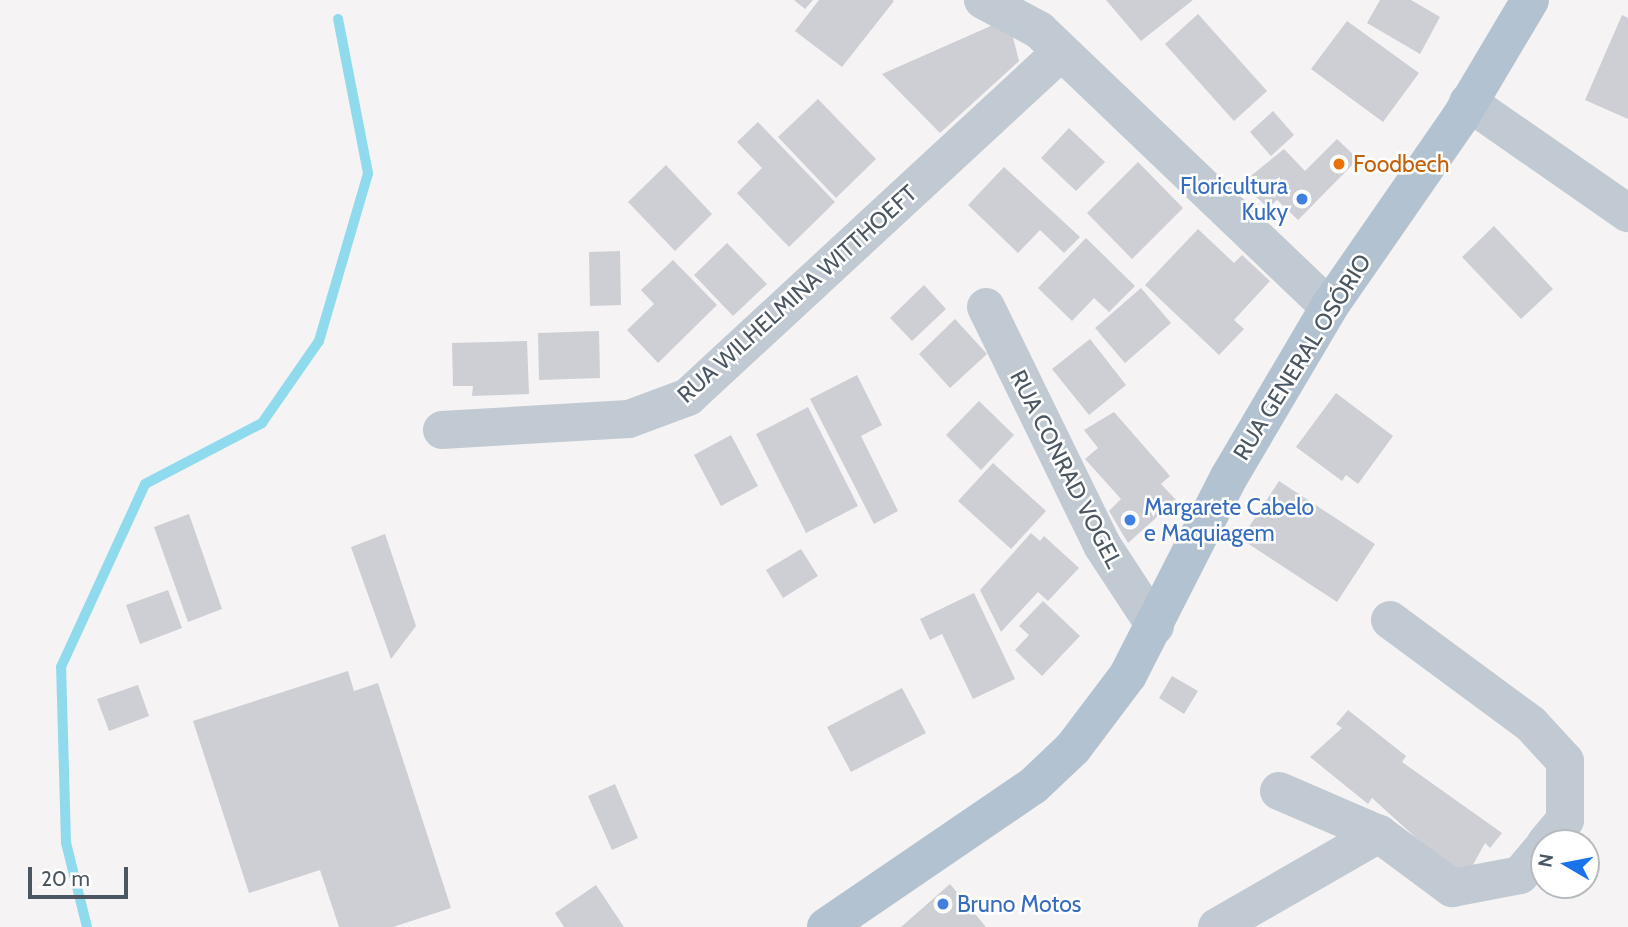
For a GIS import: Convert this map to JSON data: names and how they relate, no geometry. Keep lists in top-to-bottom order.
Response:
{
  "streets": {
    "main road": ["RUA GENERAL OSÓRIO"],
    "street": ["RUA WILHELMINA WITTHOEFT", "RUA CONRAD VOGEL"]
  },
  "crossings": [
    ["RUA GENERAL OSÓRIO", "RUA CONRAD VOGEL"]
  ],
  "places": [
    "Foodbech",
    "Floricultura Kuky",
    "Margarete Cabelo e Maquiagem",
    "Bruno Motos"
  ],
  "scale_bar": "20 m",
  "north": "left"
}
